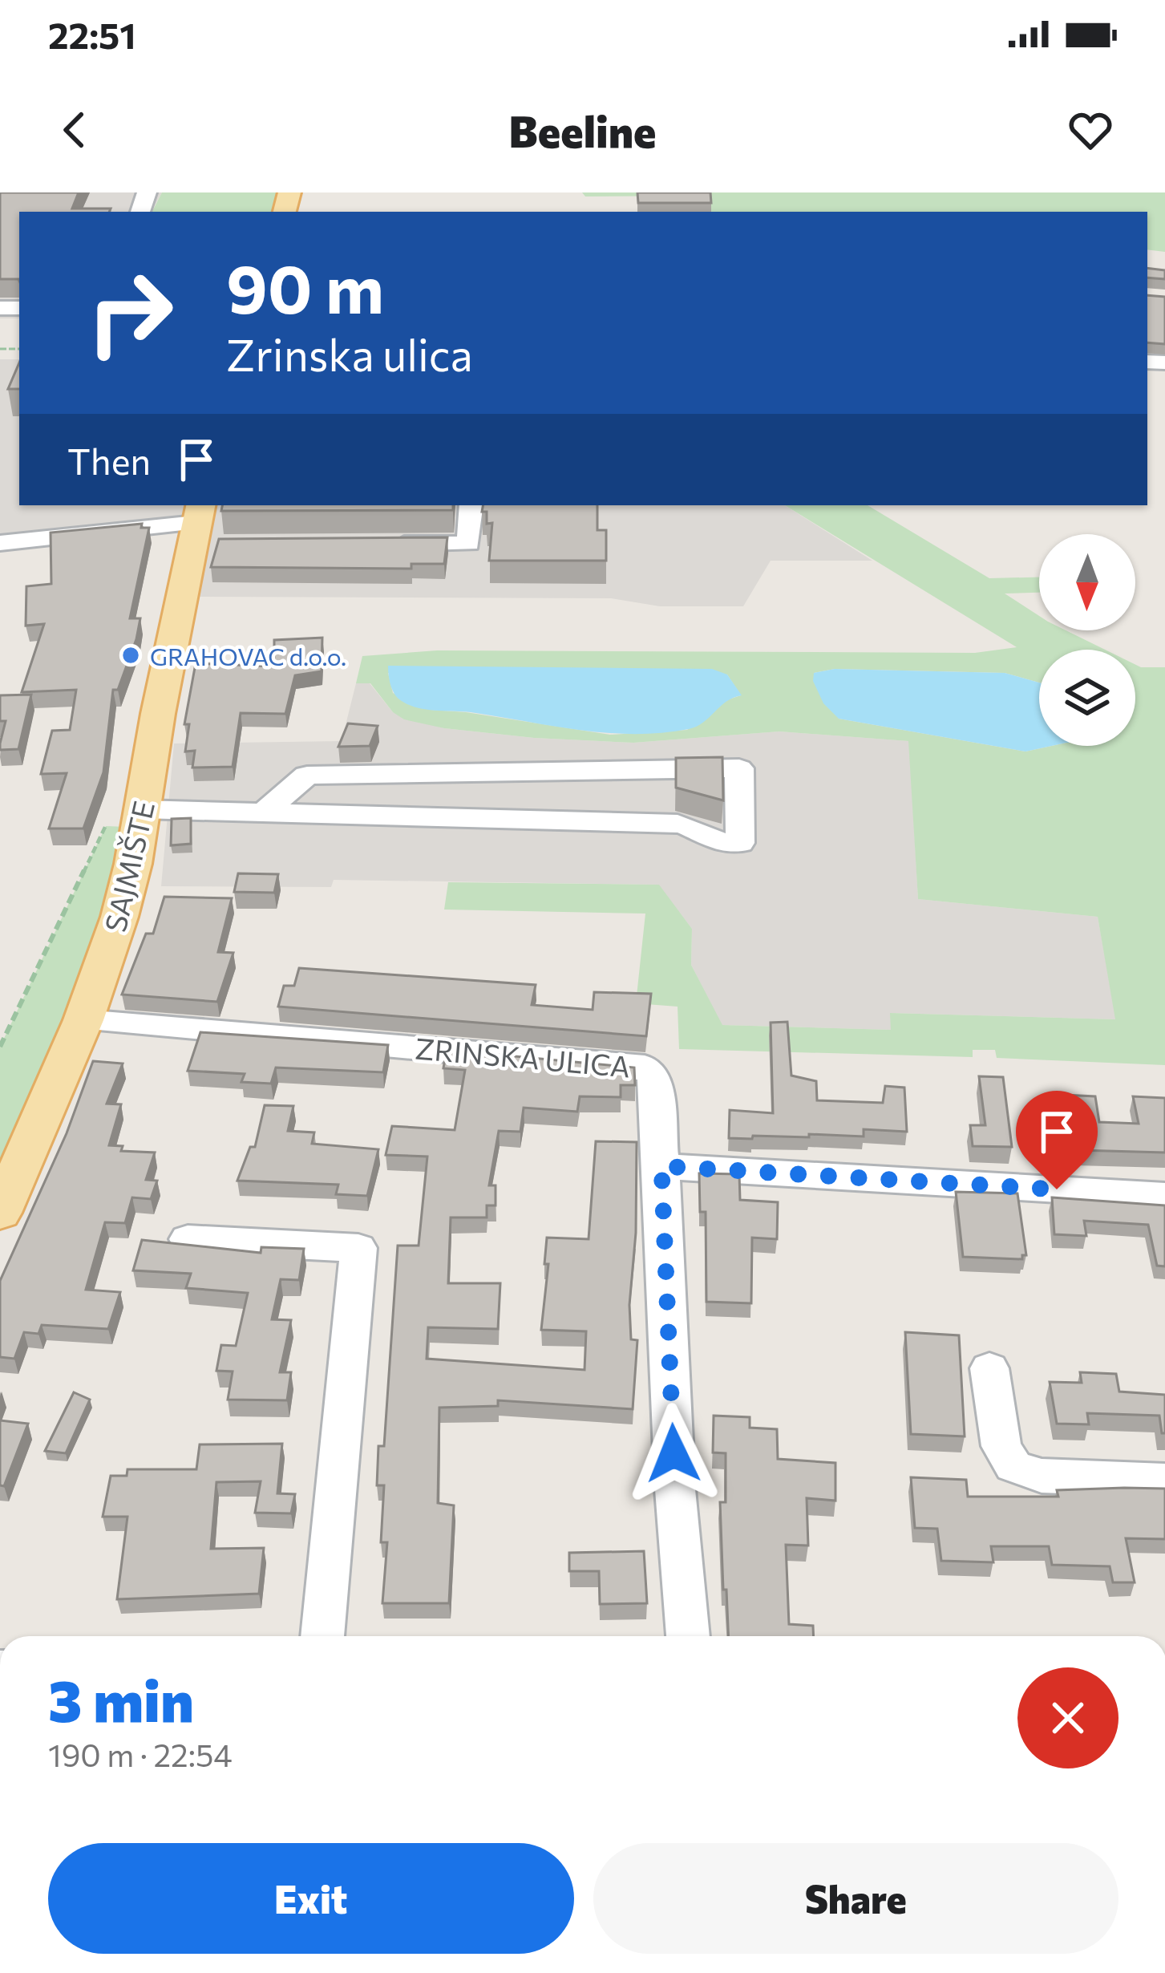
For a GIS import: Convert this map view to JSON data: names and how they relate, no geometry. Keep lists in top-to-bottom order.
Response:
{
  "streets": {
    "main road": ["SAJMIŠTE"],
    "street": ["ZRINSKA ULICA"]
  },
  "crossings": [
    ["SAJMIŠTE", "ZRINSKA ULICA"]
  ],
  "places": ["GRAHOVAC d.o.o."],
  "north": "bottom",
  "page": {
    "status": "22:51",
    "header": "Beeline",
    "turn": ["90 m", "Zrinska ulica"],
    "then": "Then",
    "heading": ["3 min", "190 m · 22:54"],
    "buttons": ["Exit", "Share"]
  }
}
